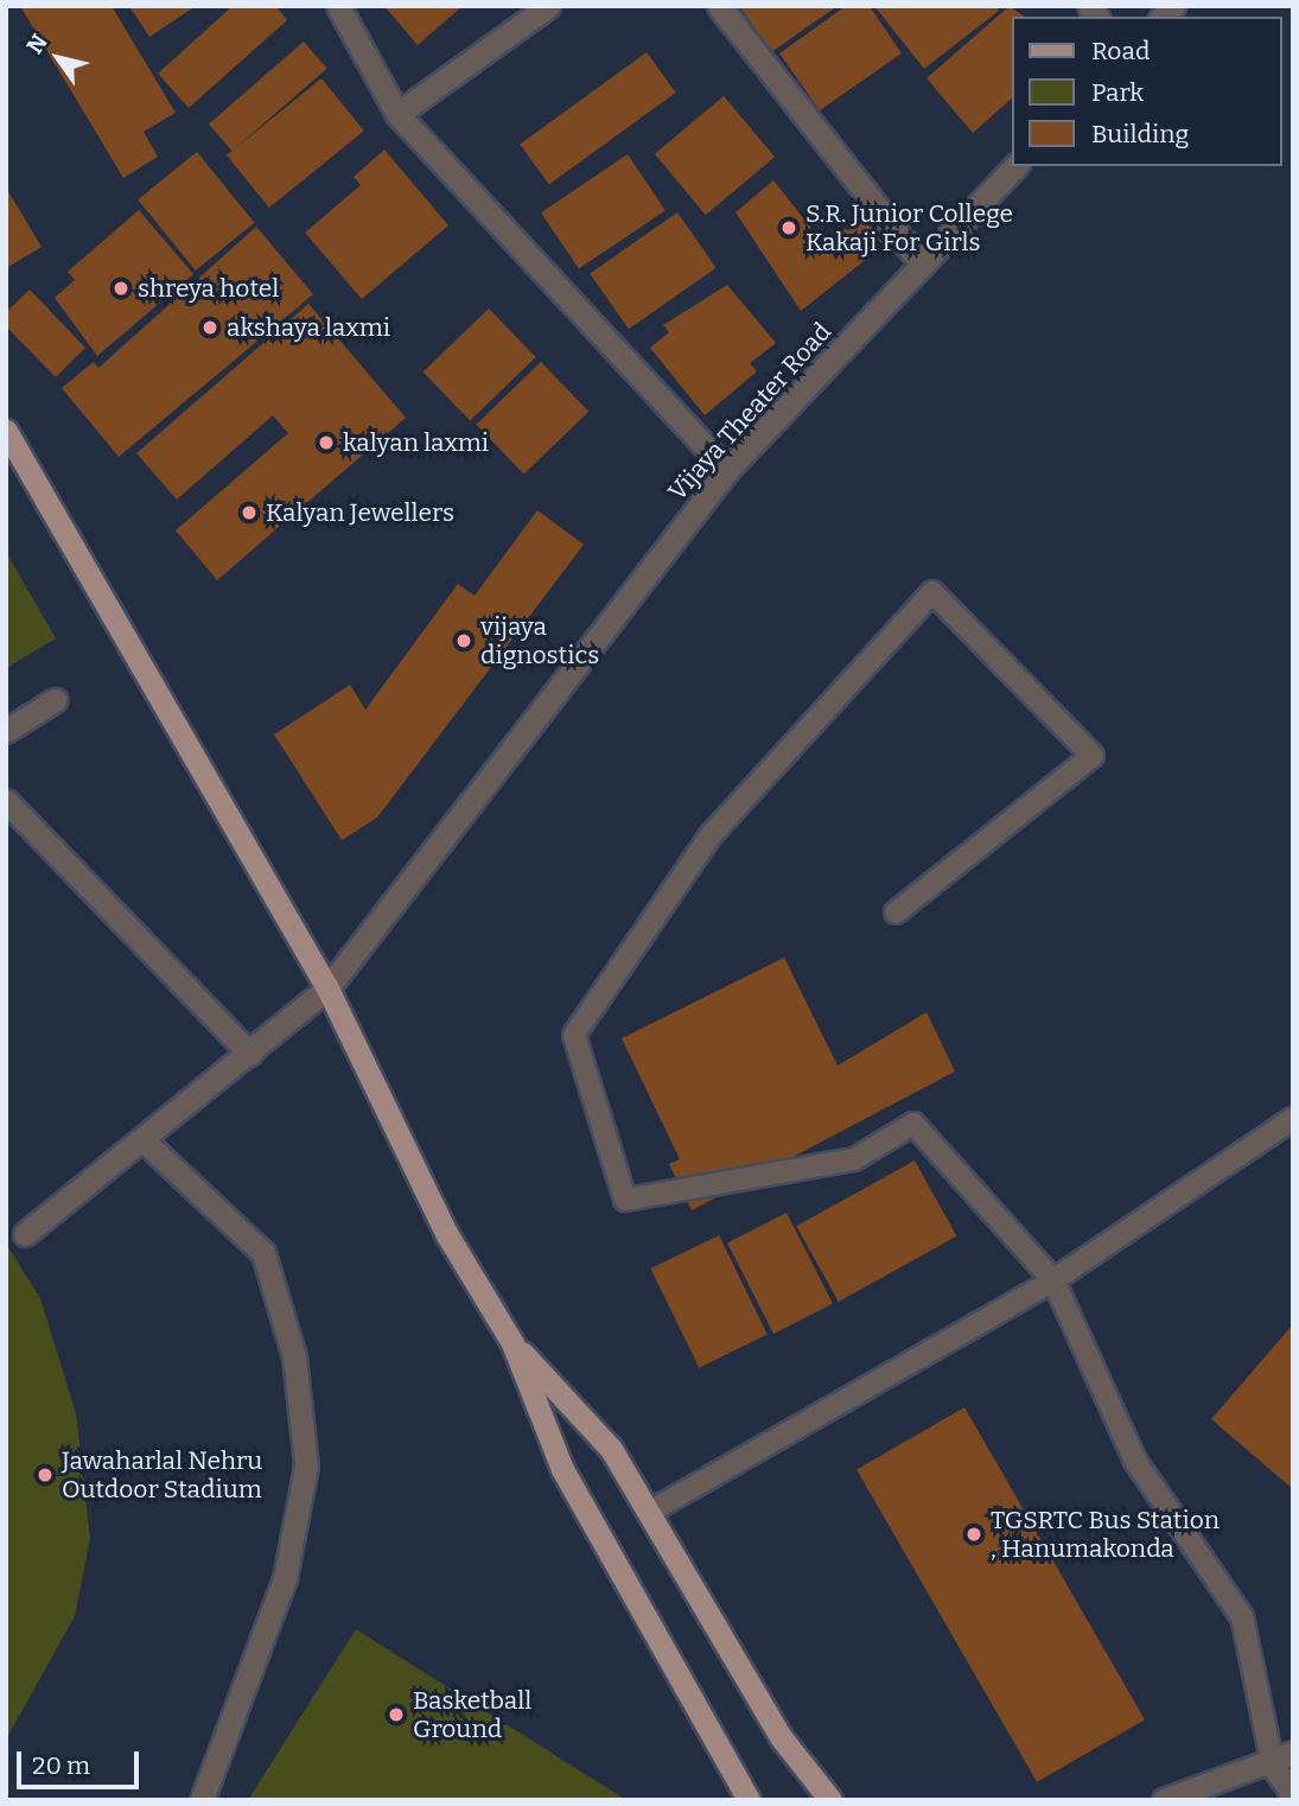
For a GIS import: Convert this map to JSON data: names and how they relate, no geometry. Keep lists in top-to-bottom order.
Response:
{
  "streets": {
    "street": ["Vijaya Theater Road"]
  },
  "places": [
    "S.R. Junior College Kakaji For Girls",
    "shreya hotel",
    "akshaya laxmi",
    "kalyan laxmi",
    "Kalyan Jewellers",
    "vijaya dignostics",
    "Jawaharlal Nehru Outdoor Stadium",
    "TGSRTC Bus Station , Hanumakonda",
    "Basketball Ground"
  ],
  "legend": ["Road", "Park", "Building"],
  "scale_bar": "20 m",
  "north": "top left"
}
